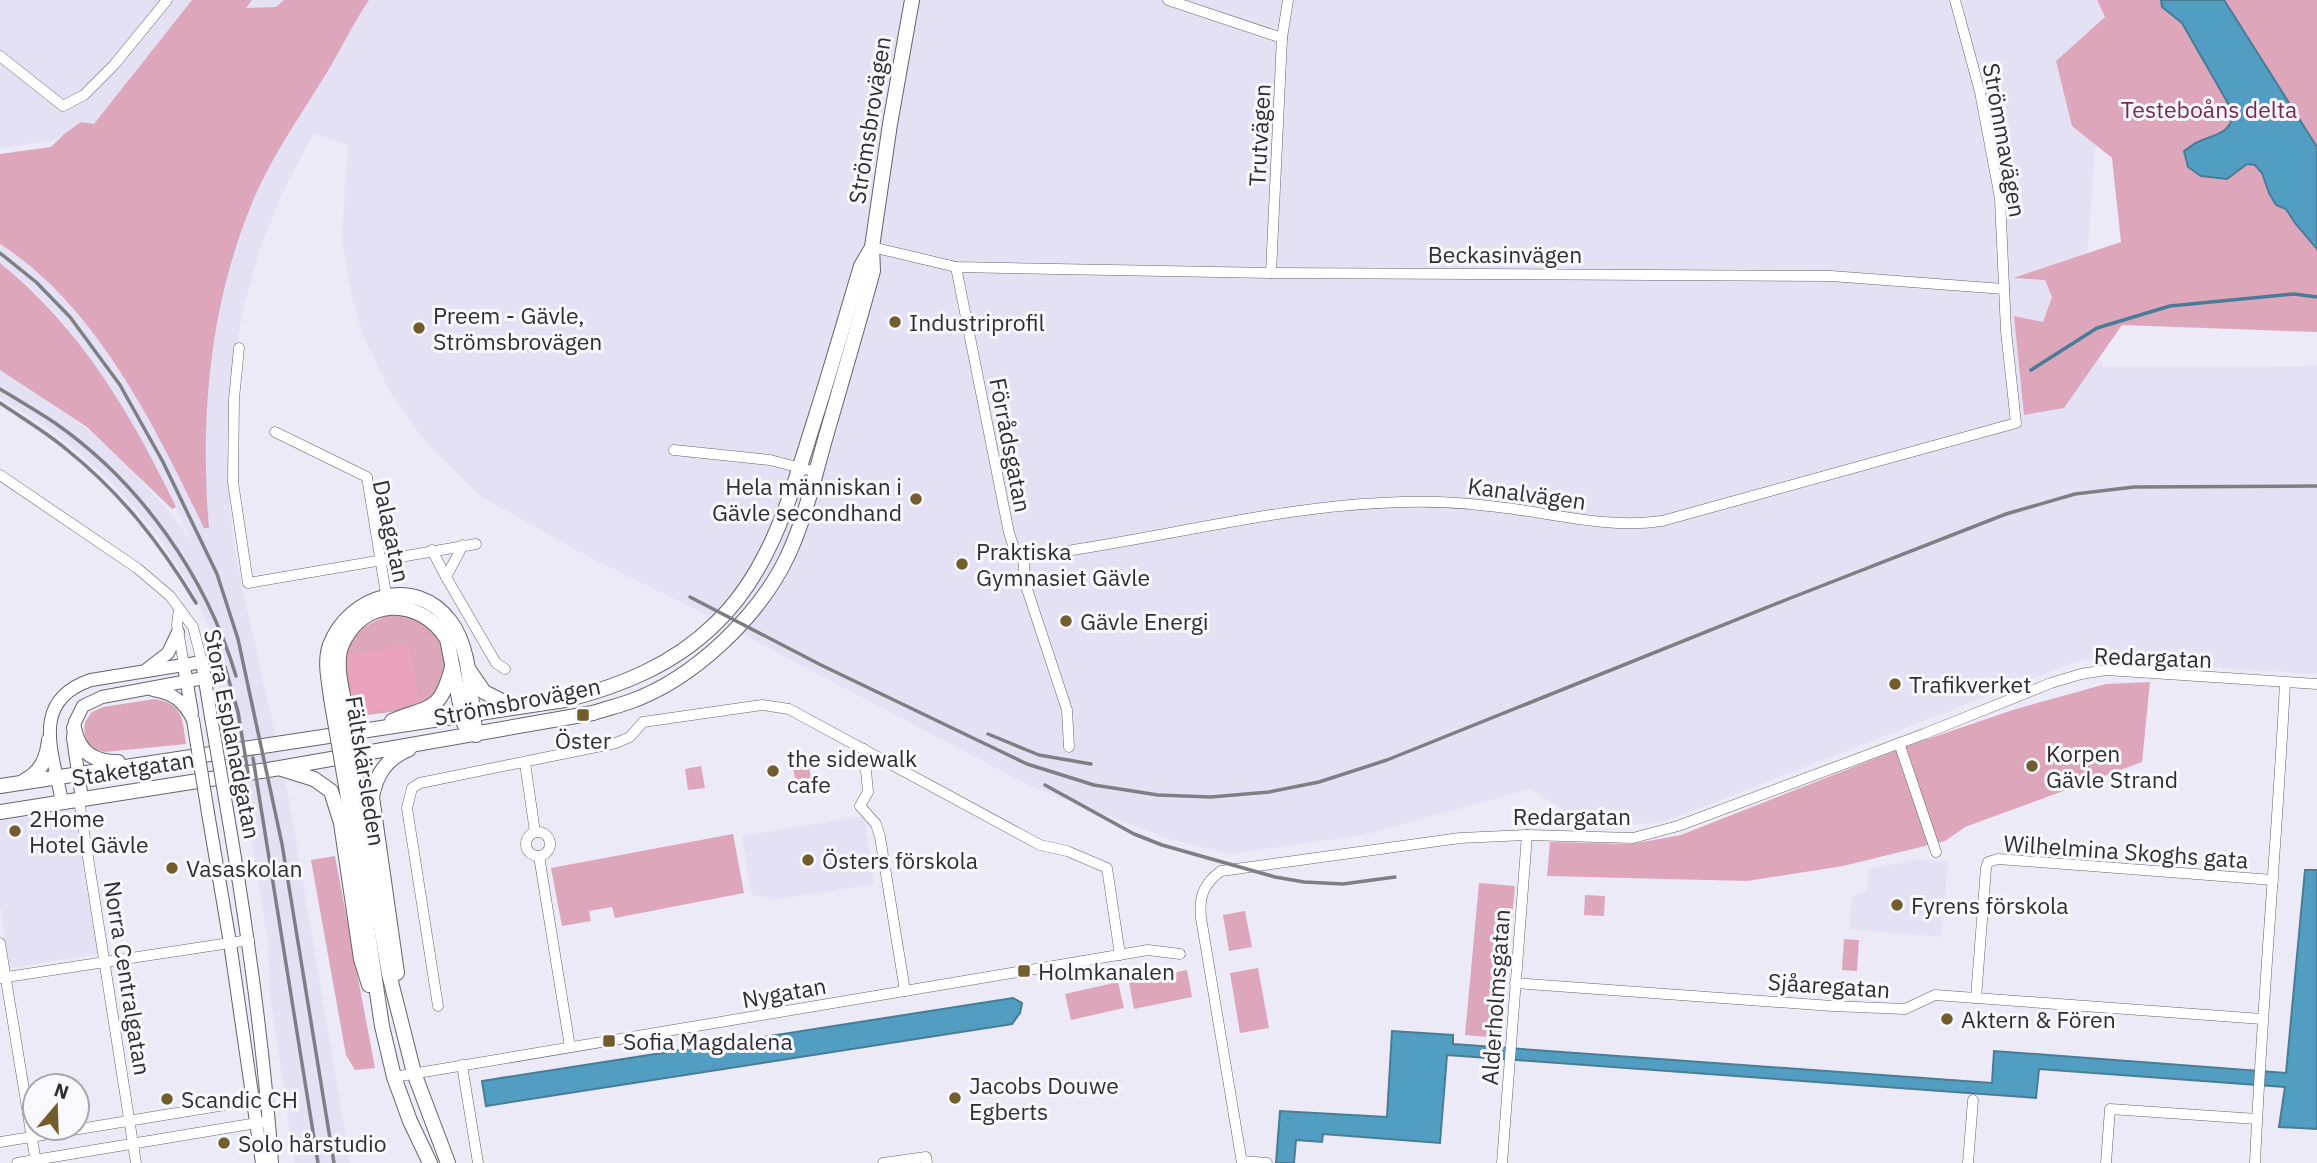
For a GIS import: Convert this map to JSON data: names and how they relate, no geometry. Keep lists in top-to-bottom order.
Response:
{
  "streets": {
    "main road": ["Strömsbrovägen", "Staketgatan", "Fältskärsleden"],
    "street": [
      "Trutvägen",
      "Strömmavägen",
      "Beckasinvägen",
      "Förrådsgatan",
      "Kanalvägen",
      "Dalagatan",
      "Redargatan",
      "Stora Esplanadgatan",
      "Wilhelmina Skoghs gata",
      "Norra Centralgatan",
      "Sjåaregatan",
      "Nygatan",
      "Alderholmsgatan"
    ]
  },
  "crossings": [
    ["Strömsbrovägen", "Beckasinvägen"],
    ["Strömsbrovägen", "Staketgatan"],
    ["Trutvägen", "Beckasinvägen"],
    ["Strömmavägen", "Beckasinvägen"],
    ["Strömmavägen", "Kanalvägen"],
    ["Beckasinvägen", "Förrådsgatan"],
    ["Beckasinvägen", "Kanalvägen"],
    ["Förrådsgatan", "Kanalvägen"],
    ["Dalagatan", "Fältskärsleden"],
    ["Redargatan", "Alderholmsgatan"],
    ["Staketgatan", "Norra Centralgatan"],
    ["Fältskärsleden", "Nygatan"],
    ["Wilhelmina Skoghs gata", "Sjåaregatan"],
    ["Sjåaregatan", "Alderholmsgatan"]
  ],
  "parks": ["Testeboåns delta"],
  "places": {
    "other": [
      "Industriprofil",
      "Preem - Gävle, Strömsbrovägen",
      "Hela människan i Gävle secondhand",
      "Praktiska Gymnasiet Gävle",
      "Gävle Energi",
      "Trafikverket",
      "Korpen Gävle Strand",
      "the sidewalk cafe",
      "2Home Hotel Gävle",
      "Östers förskola",
      "Vasaskolan",
      "Fyrens förskola",
      "Aktern & Fören",
      "Jacobs Douwe Egberts",
      "Scandic CH",
      "Solo hårstudio"
    ],
    "transit": ["Öster", "Holmkanalen", "Sofia Magdalena"]
  },
  "north": "top"
}
